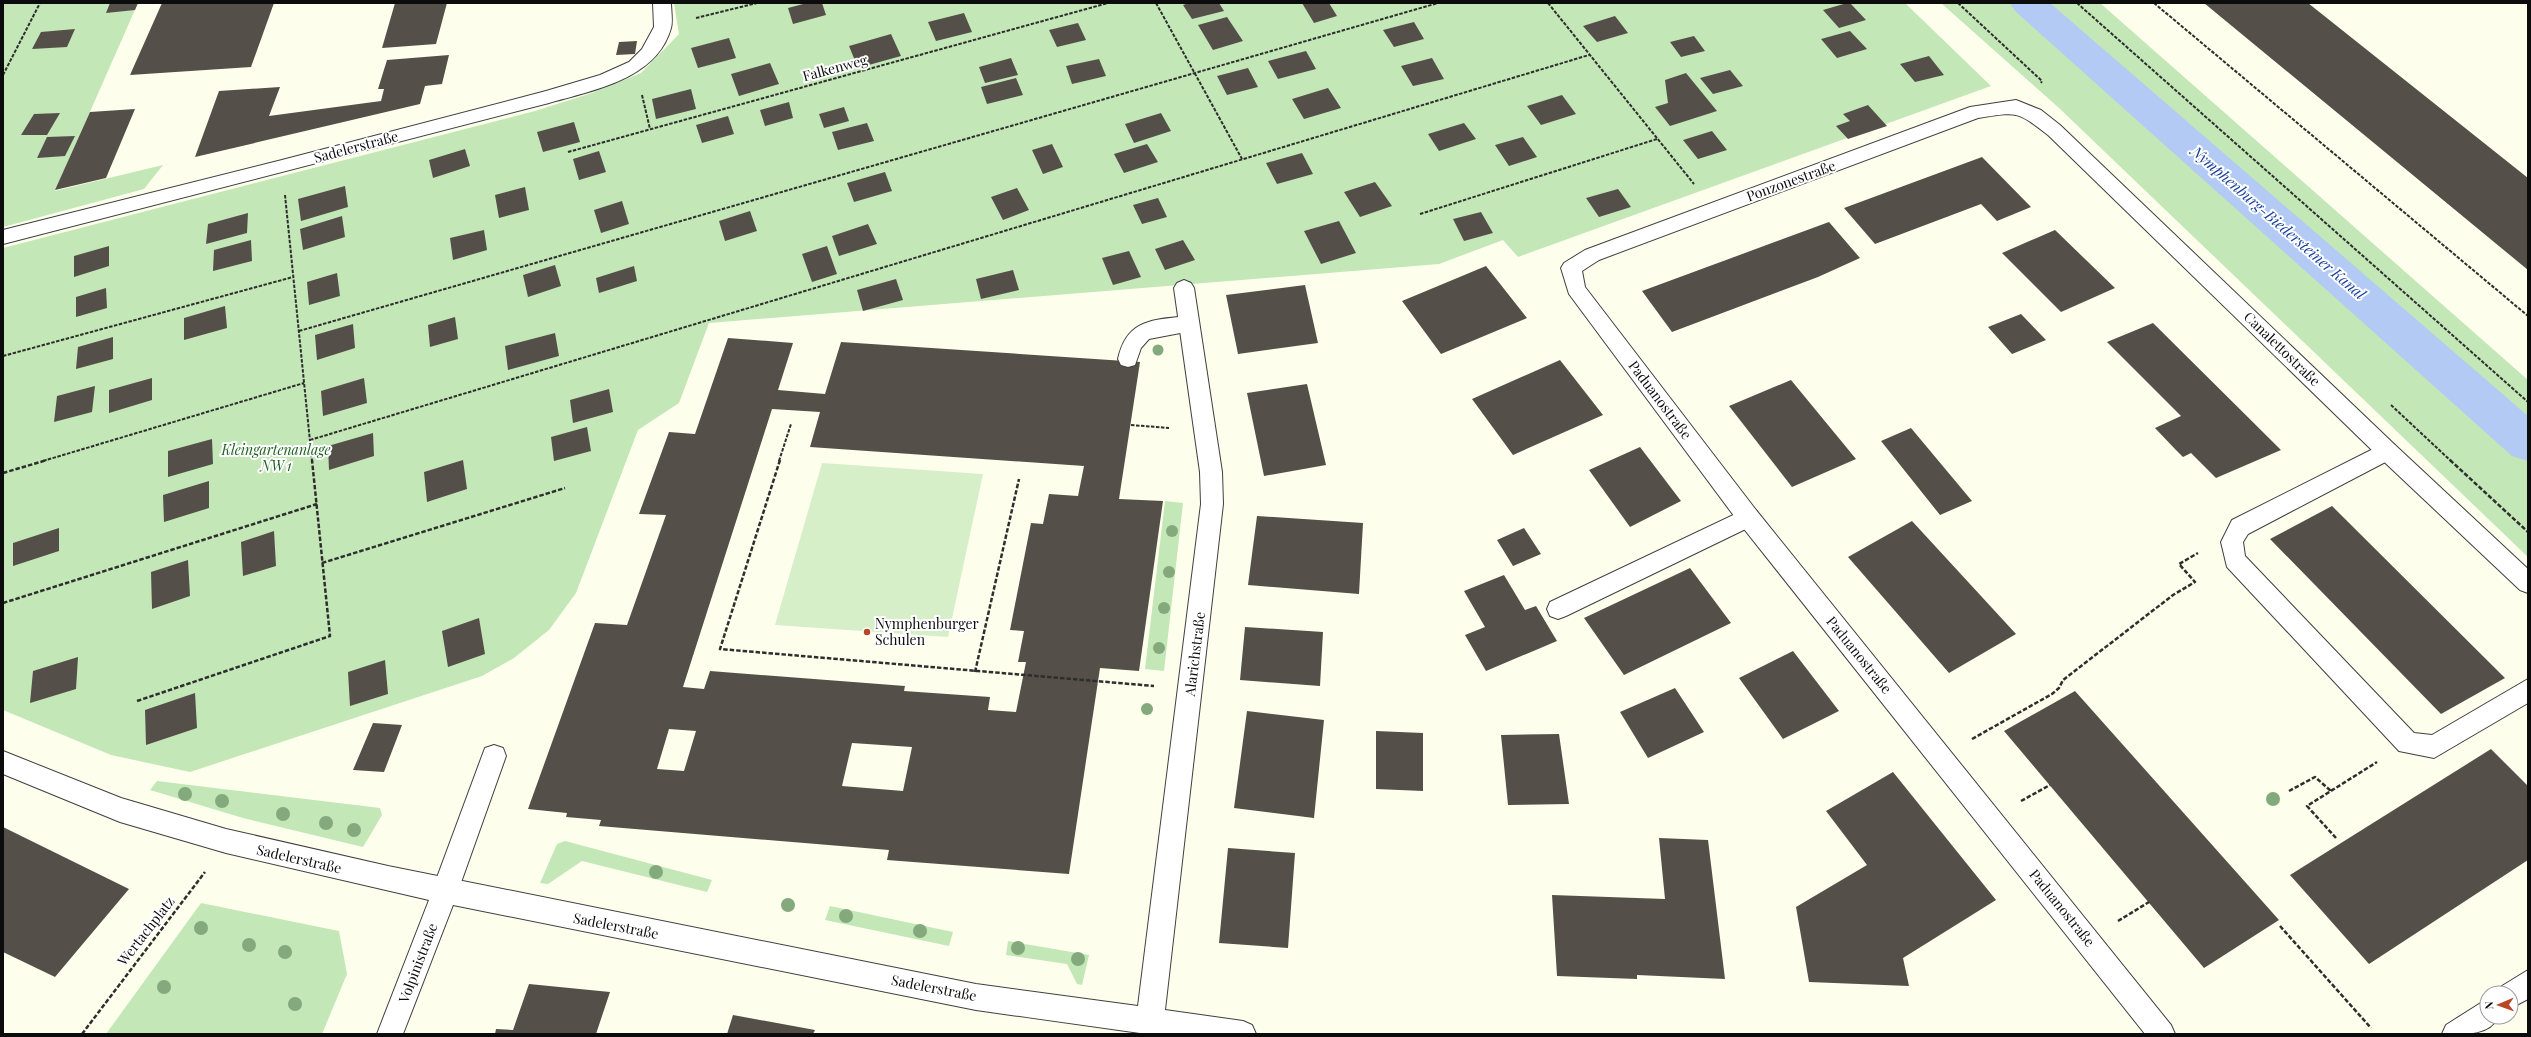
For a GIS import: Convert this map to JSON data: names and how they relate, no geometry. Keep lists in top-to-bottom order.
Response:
{
  "streets": {
    "street": [
      "Sadelerstraße",
      "Ponzonestraße",
      "Canalettostraße",
      "Paduanostraße",
      "Alarichstraße",
      "Volpinistraße"
    ],
    "path": ["Falkenweg", "Wertachplatz"]
  },
  "crossings": [
    ["Sadelerstraße", "Alarichstraße"],
    ["Sadelerstraße", "Wertachplatz"],
    ["Sadelerstraße", "Volpinistraße"],
    ["Ponzonestraße", "Canalettostraße"],
    ["Ponzonestraße", "Paduanostraße"]
  ],
  "water": ["Nymphenburg-Biedersteiner Kanal"],
  "parks": ["Kleingartenanlage NW 1"],
  "places": ["Nymphenburger Schulen"],
  "north": "left"
}
